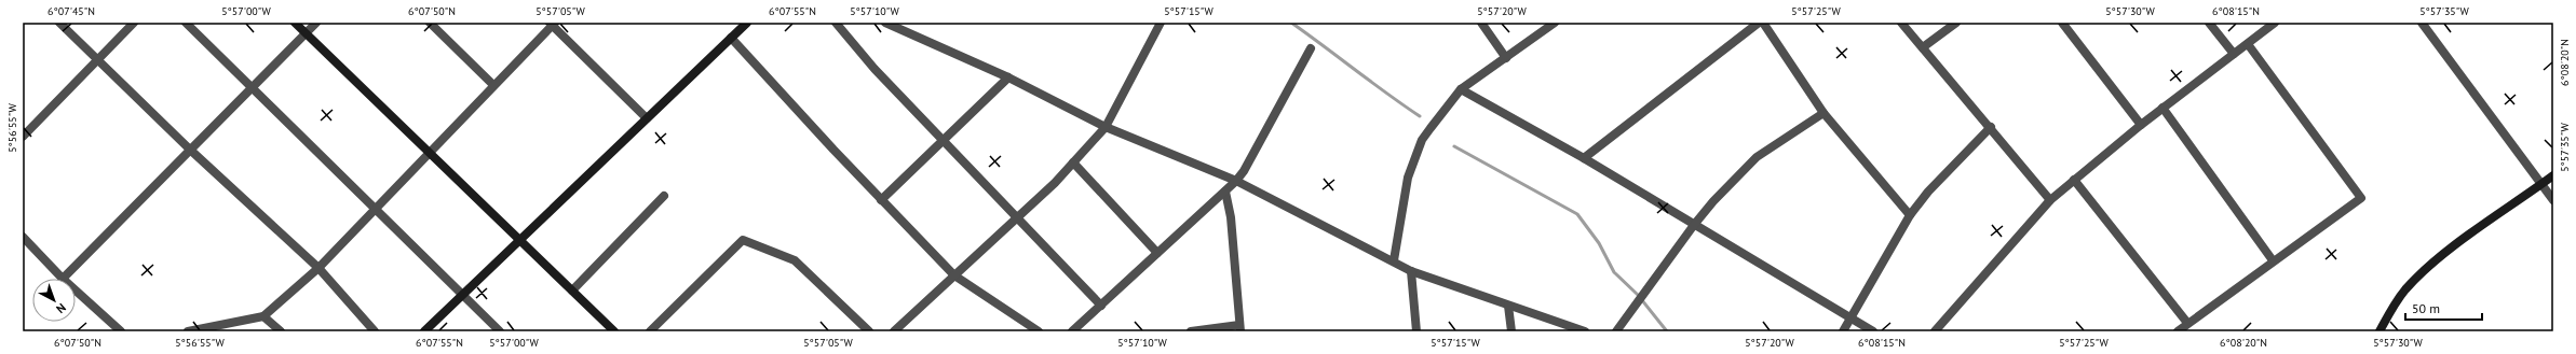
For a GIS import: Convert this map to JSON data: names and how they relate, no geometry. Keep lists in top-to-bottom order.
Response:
{
  "scale_bar": "50 m",
  "north": "bottom right",
  "coordinates": [
    "6°07'45\"N",
    "5°57'00\"W",
    "6°07'50\"N",
    "5°57'05\"W",
    "6°07'55\"N",
    "5°57'10\"W",
    "5°57'15\"W",
    "5°57'20\"W",
    "5°57'25\"W",
    "5°57'30\"W",
    "6°08'15\"N",
    "5°57'35\"W",
    "6°08'20\"N",
    "5°56'55\"W"
  ]
}
